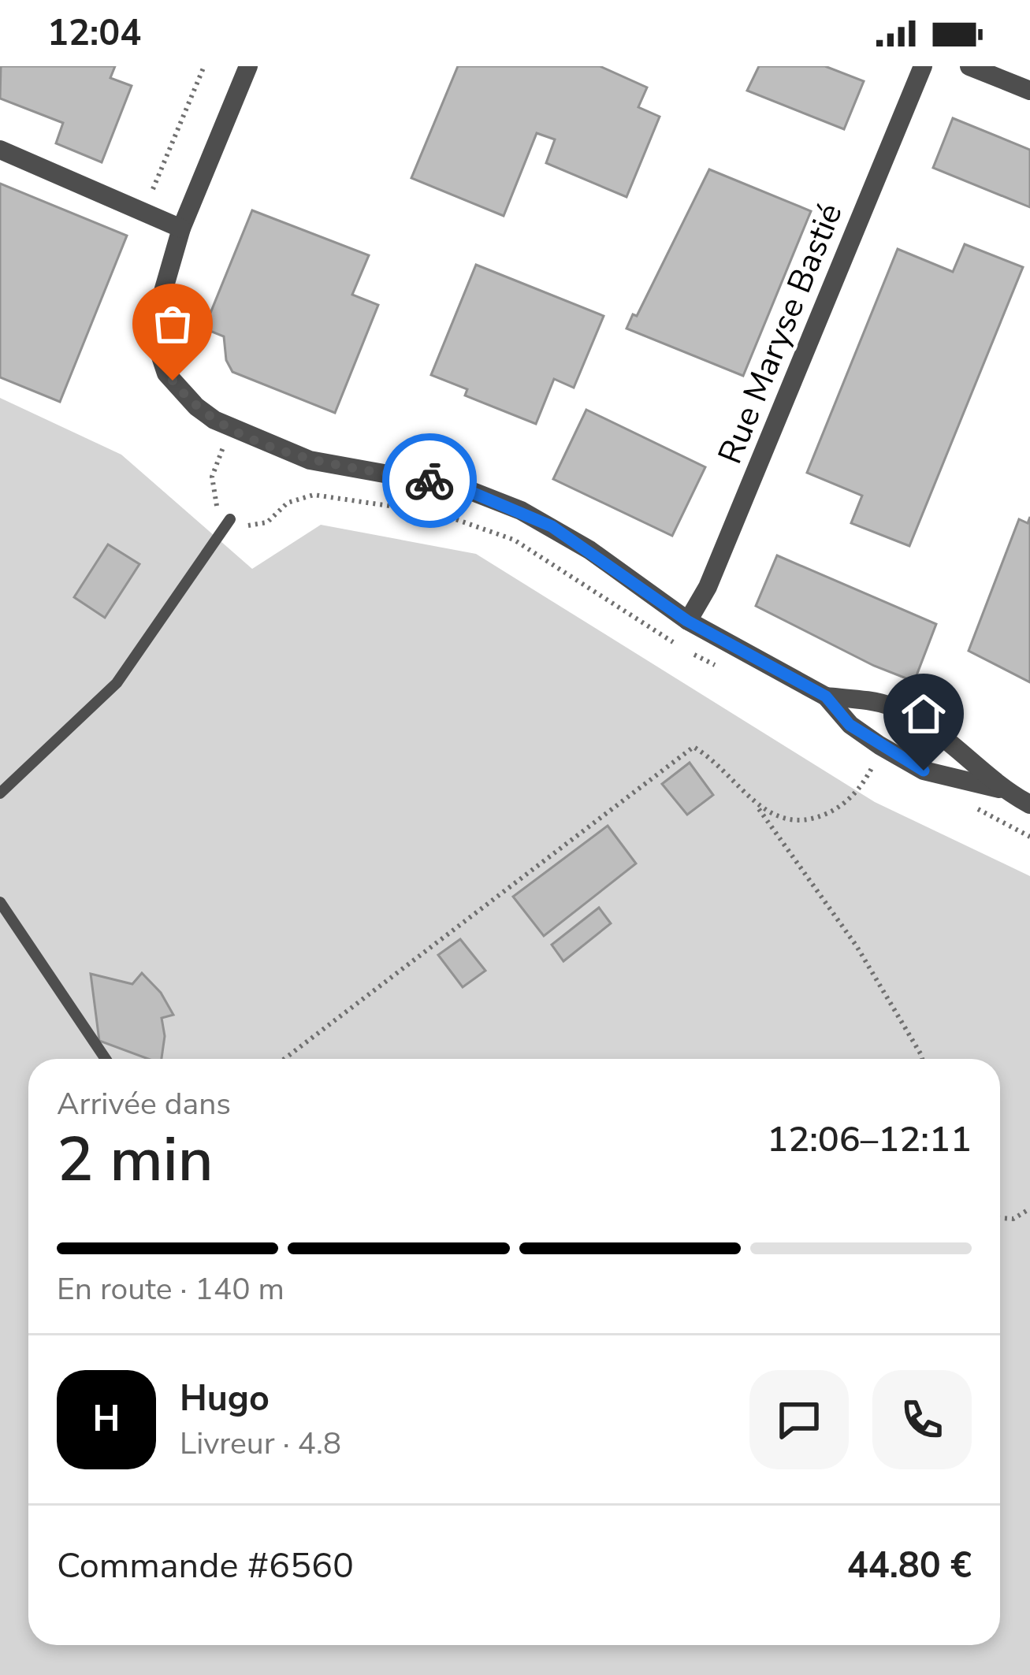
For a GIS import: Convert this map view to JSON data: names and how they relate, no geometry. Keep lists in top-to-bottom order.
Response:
{
  "streets": {
    "street": ["Rue Maryse Bastié"]
  },
  "page": {
    "status": "12:04",
    "heading": ["2 min", "Arrivée dans", "12:06–12:11"],
    "panel": [
      "Hugo",
      "Livreur · 4.8",
      "Commande #6560",
      "44.80 €"
    ],
    "bar": "En route · 140 m",
    "round": "H"
  }
}
